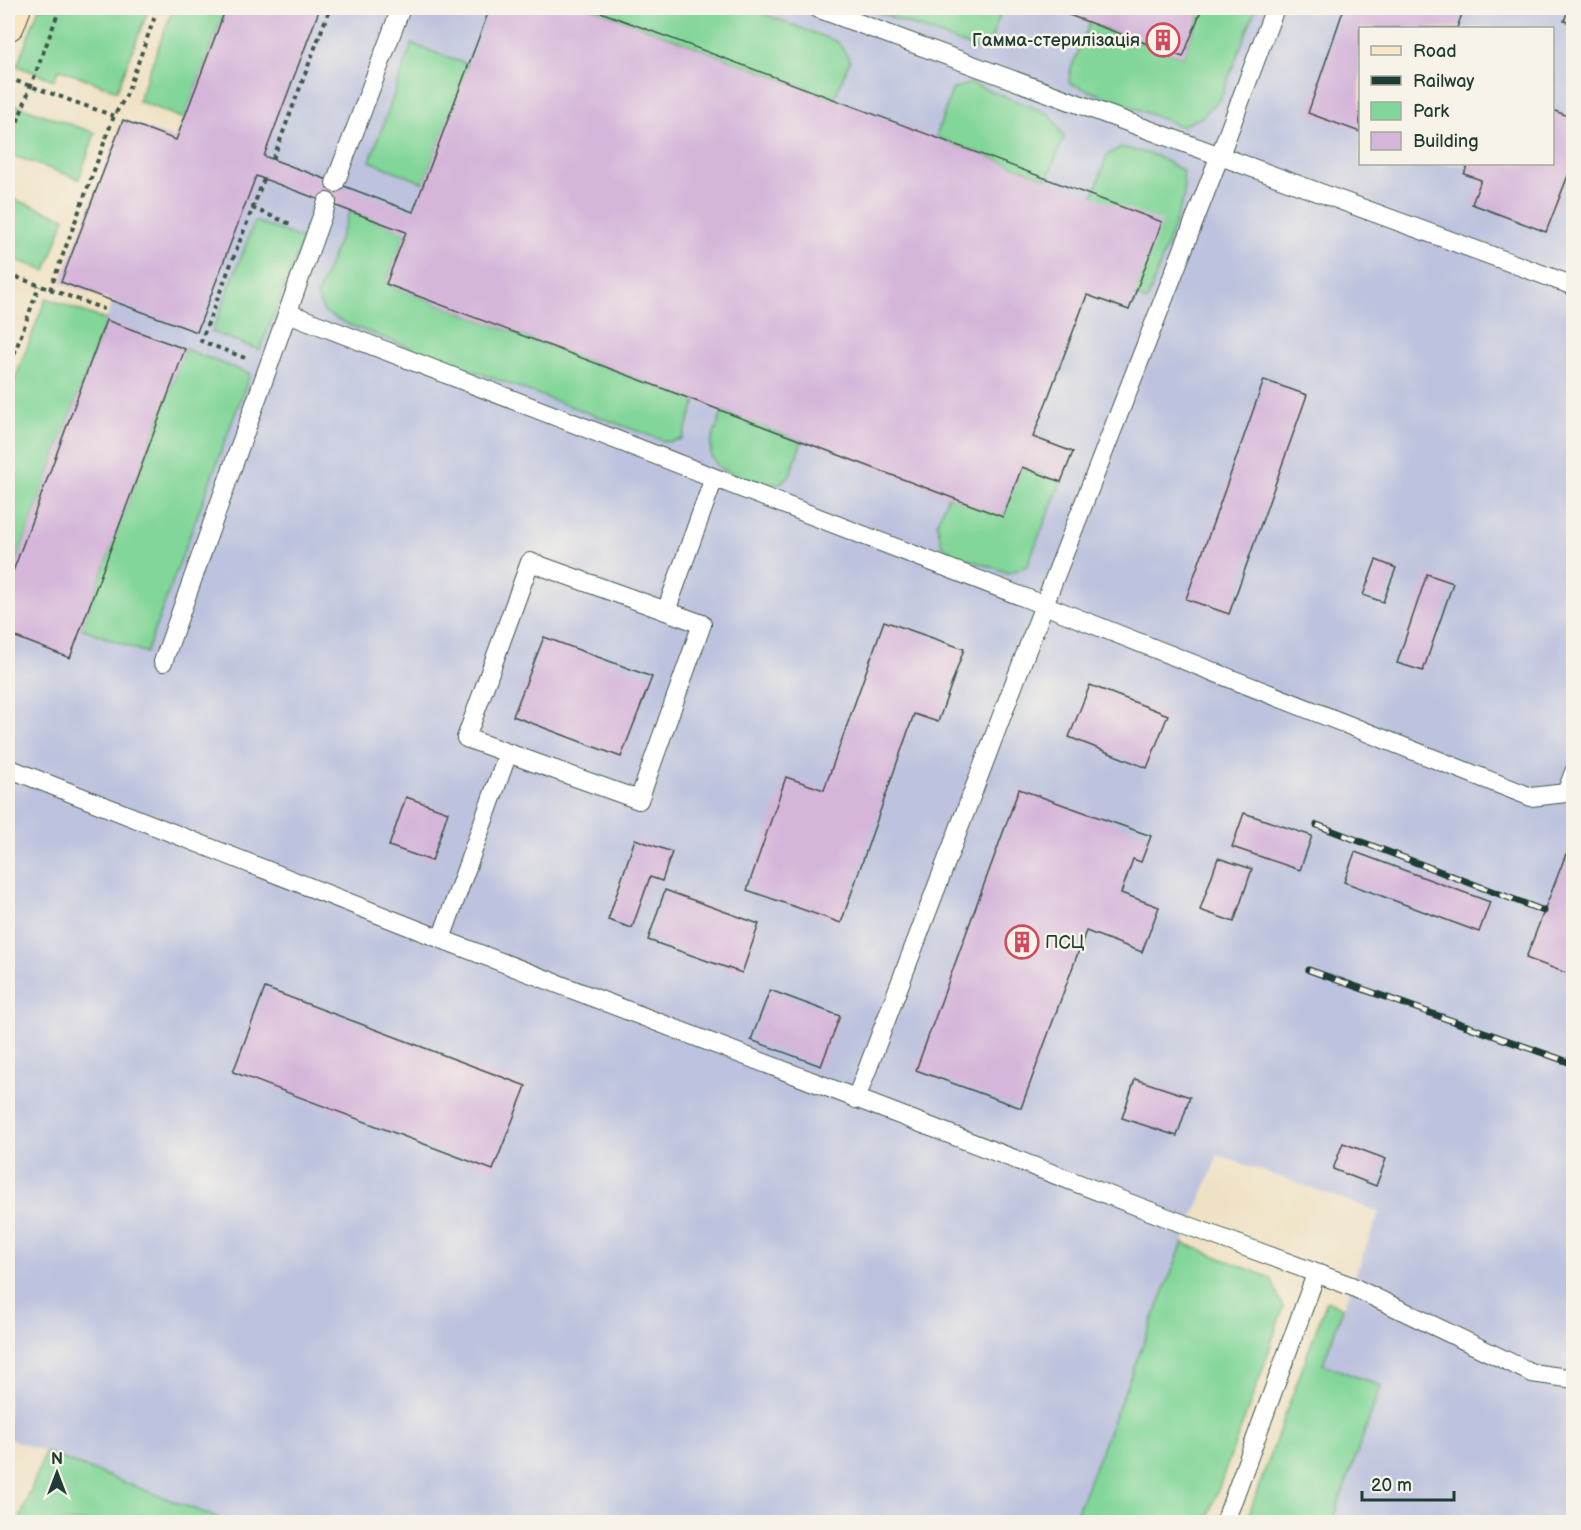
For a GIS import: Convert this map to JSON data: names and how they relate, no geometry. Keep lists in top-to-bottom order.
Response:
{
  "places": {
    "building": ["Гамма-стерилізація", "ПСЦ"]
  },
  "legend": [
    "Road",
    "Railway",
    "Park",
    "Building"
  ],
  "scale_bar": "20 m",
  "north": "top"
}
